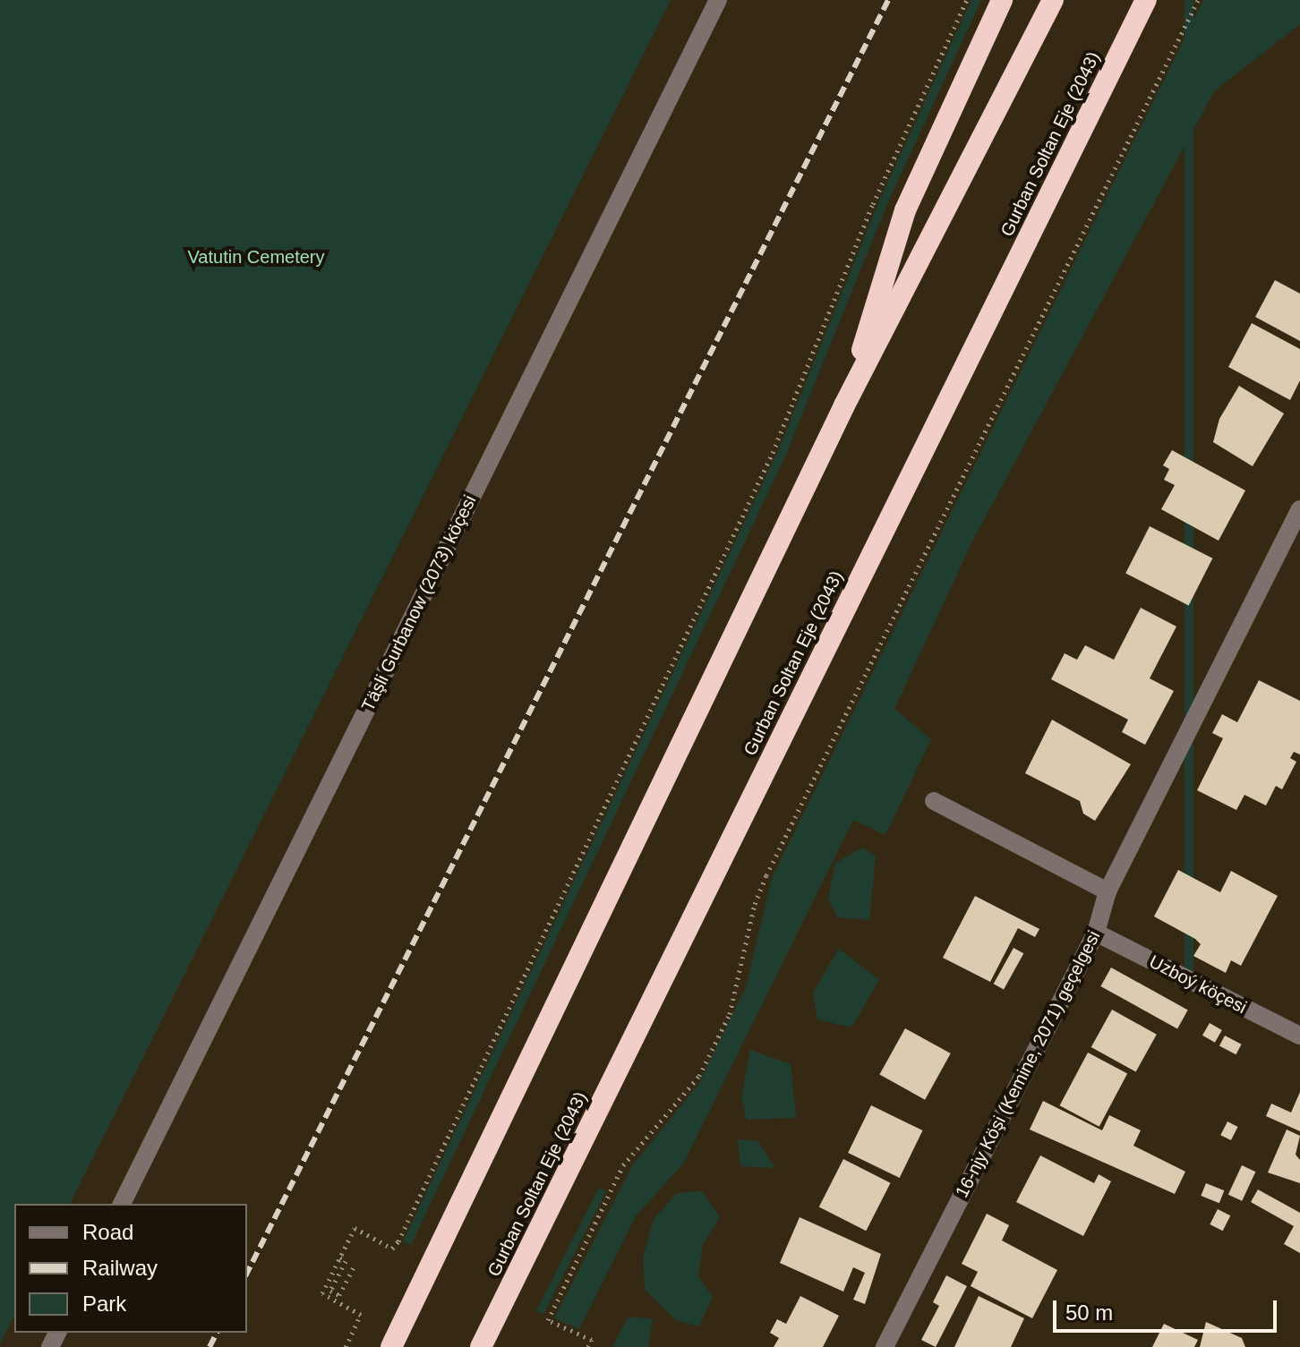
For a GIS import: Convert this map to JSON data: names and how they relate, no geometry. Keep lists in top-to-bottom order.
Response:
{
  "streets": {
    "highway": ["Gurban Soltan Eje (2043)"],
    "street": ["Täşli Gurbanow (2073) köçesi", "Uzboý köçesi", "16-njy Köşi (Kemine, 2071) geçelgesi"]
  },
  "crossings": [
    ["Uzboý köçesi", "16-njy Köşi (Kemine, 2071) geçelgesi"]
  ],
  "parks": ["Vatutin Cemetery"],
  "legend": ["Road", "Railway", "Park"],
  "scale_bar": "50 m"
}
